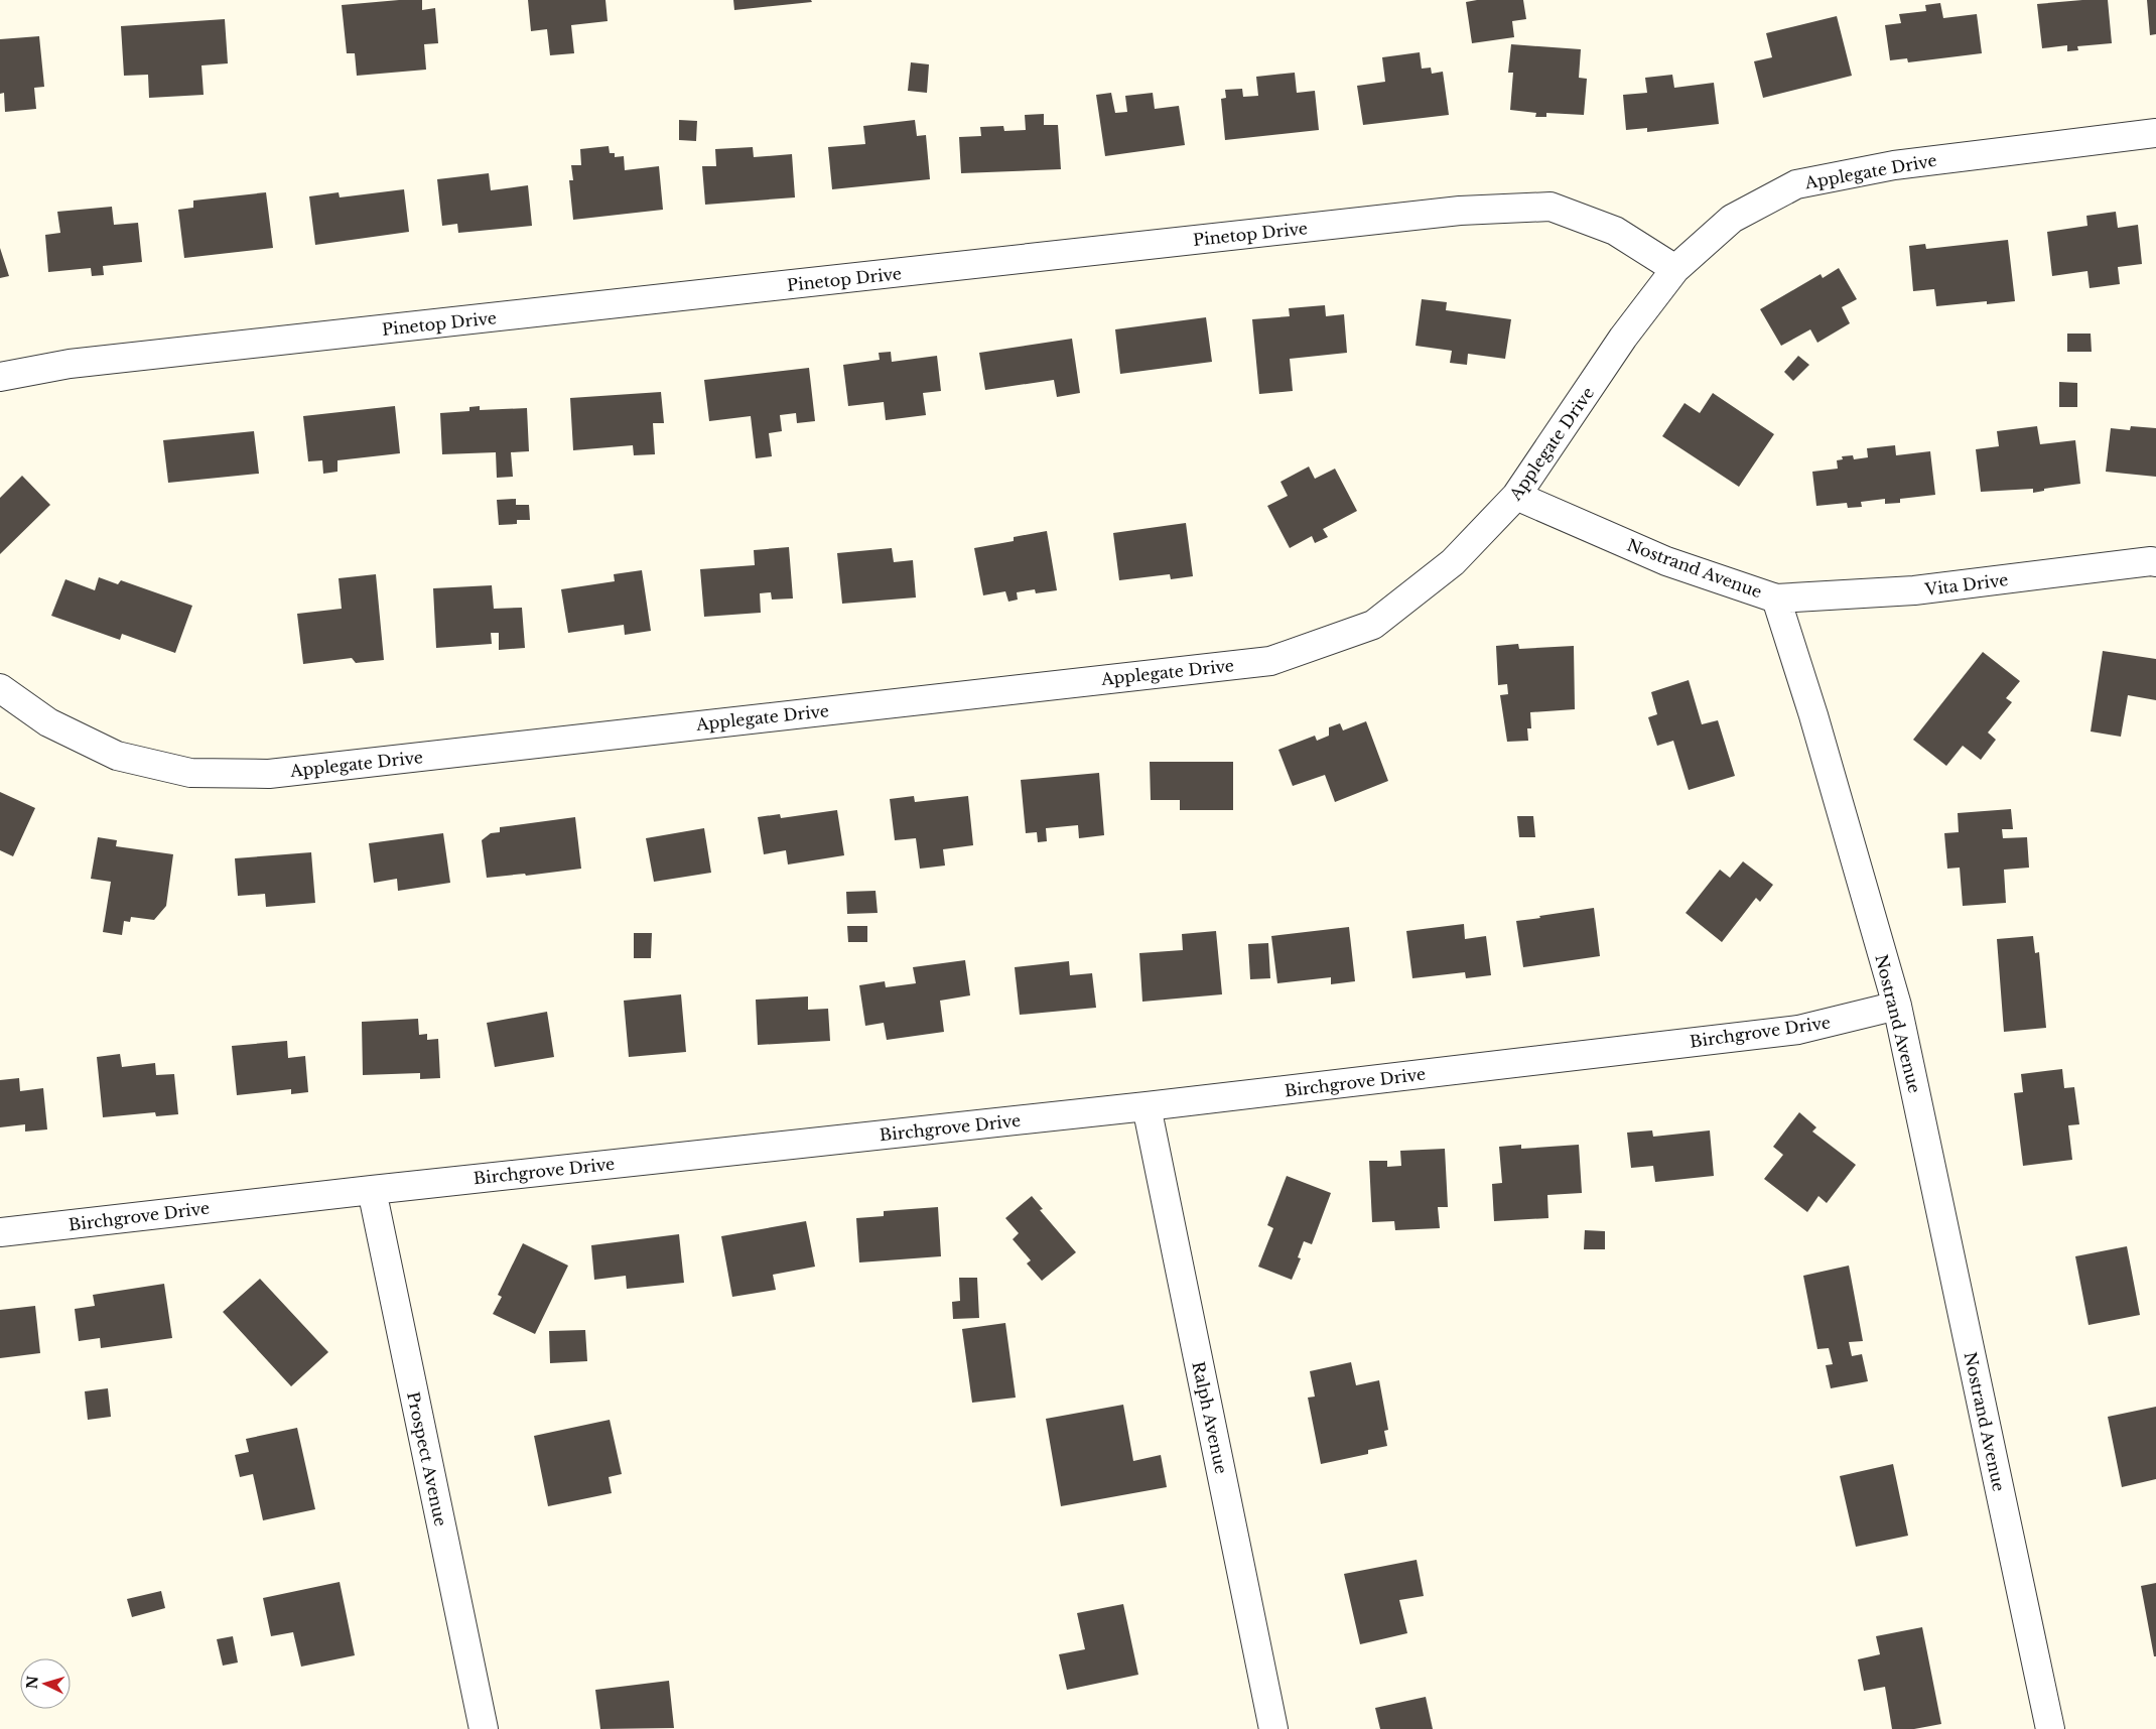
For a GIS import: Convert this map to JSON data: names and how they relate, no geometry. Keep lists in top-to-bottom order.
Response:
{
  "streets": {
    "street": [
      "Applegate Drive",
      "Pinetop Drive",
      "Nostrand Avenue",
      "Vita Drive",
      "Birchgrove Drive",
      "Ralph Avenue",
      "Prospect Avenue"
    ]
  },
  "crossings": [
    ["Applegate Drive", "Pinetop Drive"],
    ["Applegate Drive", "Nostrand Avenue"],
    ["Nostrand Avenue", "Vita Drive"],
    ["Nostrand Avenue", "Birchgrove Drive"],
    ["Birchgrove Drive", "Ralph Avenue"],
    ["Birchgrove Drive", "Prospect Avenue"]
  ],
  "north": "left"
}
